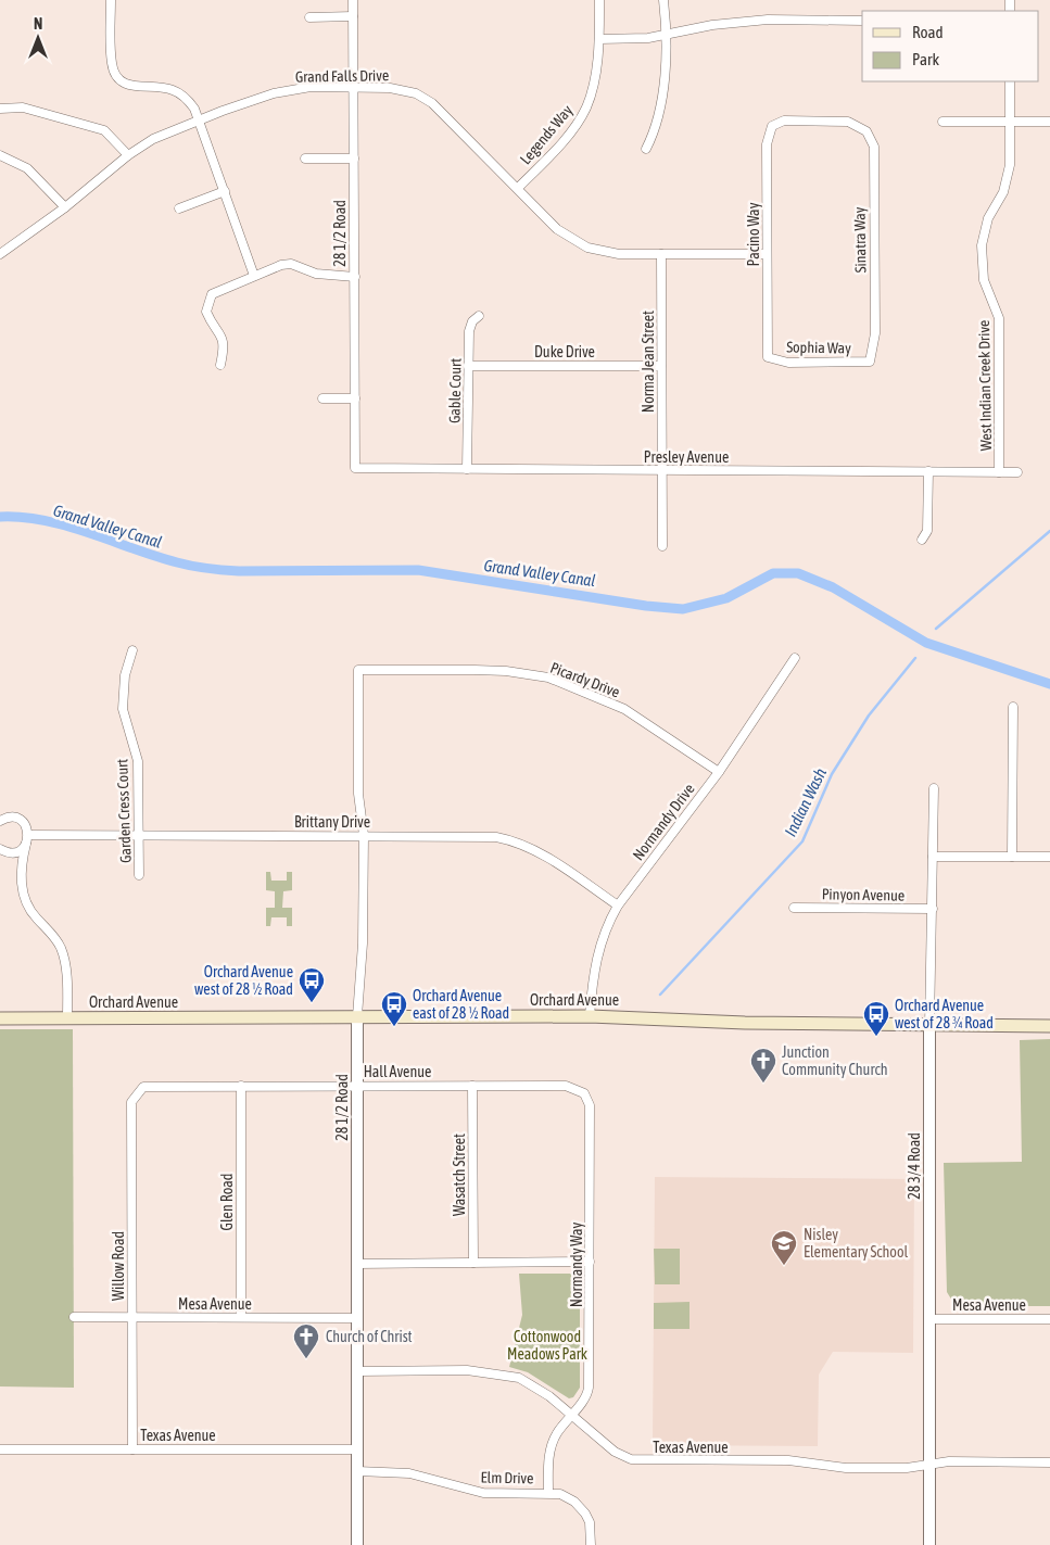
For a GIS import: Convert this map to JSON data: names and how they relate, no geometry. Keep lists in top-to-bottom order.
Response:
{
  "streets": {
    "main road": ["Orchard Avenue"],
    "street": [
      "Grand Falls Drive",
      "Legends Way",
      "28 1/2 Road",
      "Pacino Way",
      "Sinatra Way",
      "Sophia Way",
      "Duke Drive",
      "Norma Jean Street",
      "West Indian Creek Drive",
      "Gable Court",
      "Presley Avenue",
      "Picardy Drive",
      "Garden Cress Court",
      "Brittany Drive",
      "Normandy Drive",
      "Pinyon Avenue",
      "Hall Avenue",
      "28 3/4 Road",
      "Wasatch Street",
      "Glen Road",
      "Normandy Way",
      "Willow Road",
      "Mesa Avenue",
      "Texas Avenue",
      "Elm Drive"
    ]
  },
  "crossings": [
    ["Grand Falls Drive", "Legends Way"],
    ["Grand Falls Drive", "28 1/2 Road"],
    ["Grand Falls Drive", "Pacino Way"],
    ["Grand Falls Drive", "Norma Jean Street"],
    ["28 1/2 Road", "Presley Avenue"],
    ["28 1/2 Road", "Picardy Drive"],
    ["28 1/2 Road", "Brittany Drive"],
    ["28 1/2 Road", "Orchard Avenue"],
    ["28 1/2 Road", "Hall Avenue"],
    ["28 1/2 Road", "Mesa Avenue"],
    ["28 1/2 Road", "Texas Avenue"],
    ["28 1/2 Road", "Elm Drive"],
    ["Pacino Way", "Sinatra Way"],
    ["Pacino Way", "Sophia Way"],
    ["Sinatra Way", "Sophia Way"],
    ["Duke Drive", "Norma Jean Street"],
    ["Duke Drive", "Gable Court"],
    ["Norma Jean Street", "Presley Avenue"],
    ["West Indian Creek Drive", "Presley Avenue"],
    ["Gable Court", "Presley Avenue"],
    ["Picardy Drive", "Normandy Drive"],
    ["Garden Cress Court", "Brittany Drive"],
    ["Brittany Drive", "Normandy Drive"],
    ["Normandy Drive", "Orchard Avenue"],
    ["Pinyon Avenue", "28 3/4 Road"],
    ["Orchard Avenue", "28 3/4 Road"],
    ["Hall Avenue", "Wasatch Street"],
    ["Hall Avenue", "Glen Road"],
    ["Hall Avenue", "Normandy Way"],
    ["Hall Avenue", "Willow Road"],
    ["28 3/4 Road", "Mesa Avenue"],
    ["28 3/4 Road", "Texas Avenue"],
    ["Glen Road", "Mesa Avenue"],
    ["Normandy Way", "Texas Avenue"],
    ["Normandy Way", "Elm Drive"],
    ["Willow Road", "Mesa Avenue"],
    ["Willow Road", "Texas Avenue"]
  ],
  "water": ["Grand Valley Canal", "Indian Wash"],
  "parks": ["Cottonwood Meadows Park"],
  "places": {
    "bus stop": ["Orchard Avenue west of 28 ½ Road", "Orchard Avenue east of 28 ½ Road", "Orchard Avenue west of 28 ¾ Road"],
    "church": ["Junction Community Church", "Church of Christ"],
    "school or university": ["Nisley Elementary School"]
  },
  "legend": ["Road", "Park"],
  "north": "top"
}
